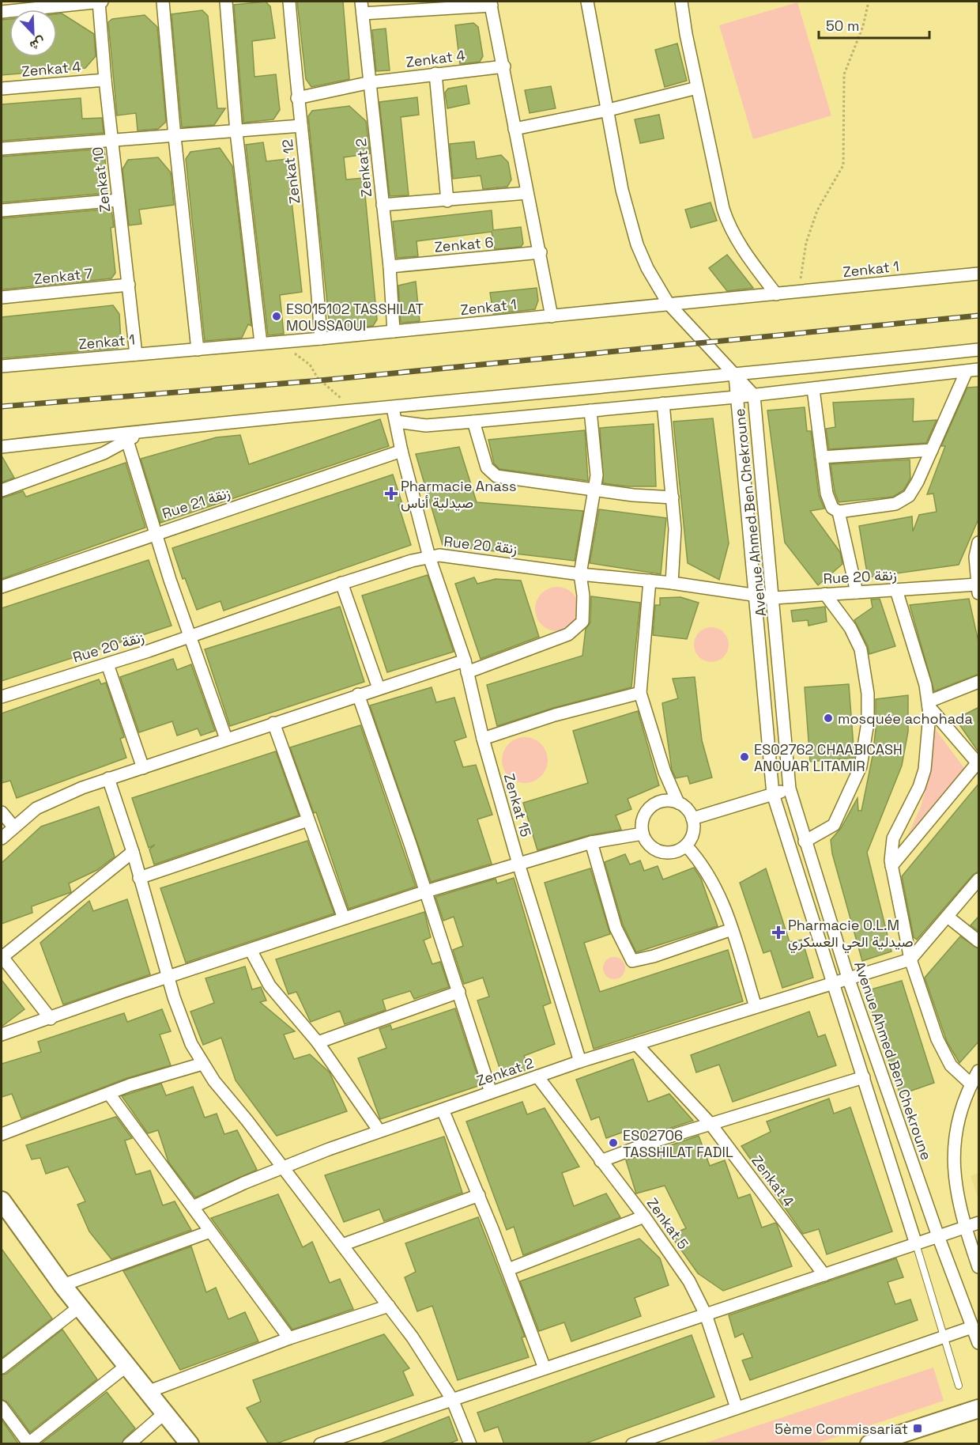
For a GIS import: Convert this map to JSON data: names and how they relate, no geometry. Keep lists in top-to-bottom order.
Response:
{
  "streets": {
    "street": [
      "Zenkat 4",
      "Zenkat 2",
      "Zenkat 12",
      "Zenkat 10",
      "Zenkat 6",
      "Zenkat 1",
      "Zenkat 7",
      "Rue 21 زنقة",
      "Avenue Ahmed Ben Chekroune",
      "Rue 20 زنقة",
      "Zenkat 15",
      "Zenkat 5"
    ]
  },
  "crossings": [
    ["Zenkat 4", "Zenkat 2"],
    ["Zenkat 4", "Zenkat 12"],
    ["Zenkat 4", "Zenkat 10"],
    ["Zenkat 2", "Zenkat 6"],
    ["Zenkat 2", "Zenkat 1"],
    ["Zenkat 2", "Avenue Ahmed Ben Chekroune"],
    ["Zenkat 2", "Zenkat 15"],
    ["Zenkat 2", "Zenkat 5"],
    ["Zenkat 12", "Zenkat 1"],
    ["Zenkat 10", "Zenkat 1"],
    ["Zenkat 10", "Zenkat 7"],
    ["Rue 21 زنقة", "Zenkat 15"],
    ["Avenue Ahmed Ben Chekroune", "Rue 20 زنقة"],
    ["Rue 20 زنقة", "Zenkat 15"]
  ],
  "places": {
    "other": [
      "ES015102 TASSHILAT MOUSSAOUI",
      "mosquée achohada",
      "ES02762 CHAABICASH ANOUAR LITAMIR",
      "ES02706 TASSHILAT FADIL"
    ],
    "health": ["Pharmacie Anass صيدلية أناس", "Pharmacie O.L.M صيدلية الحي العسكري"],
    "transit": ["5ème Commissariat"]
  },
  "scale_bar": "50 m",
  "north": "bottom right"
}
